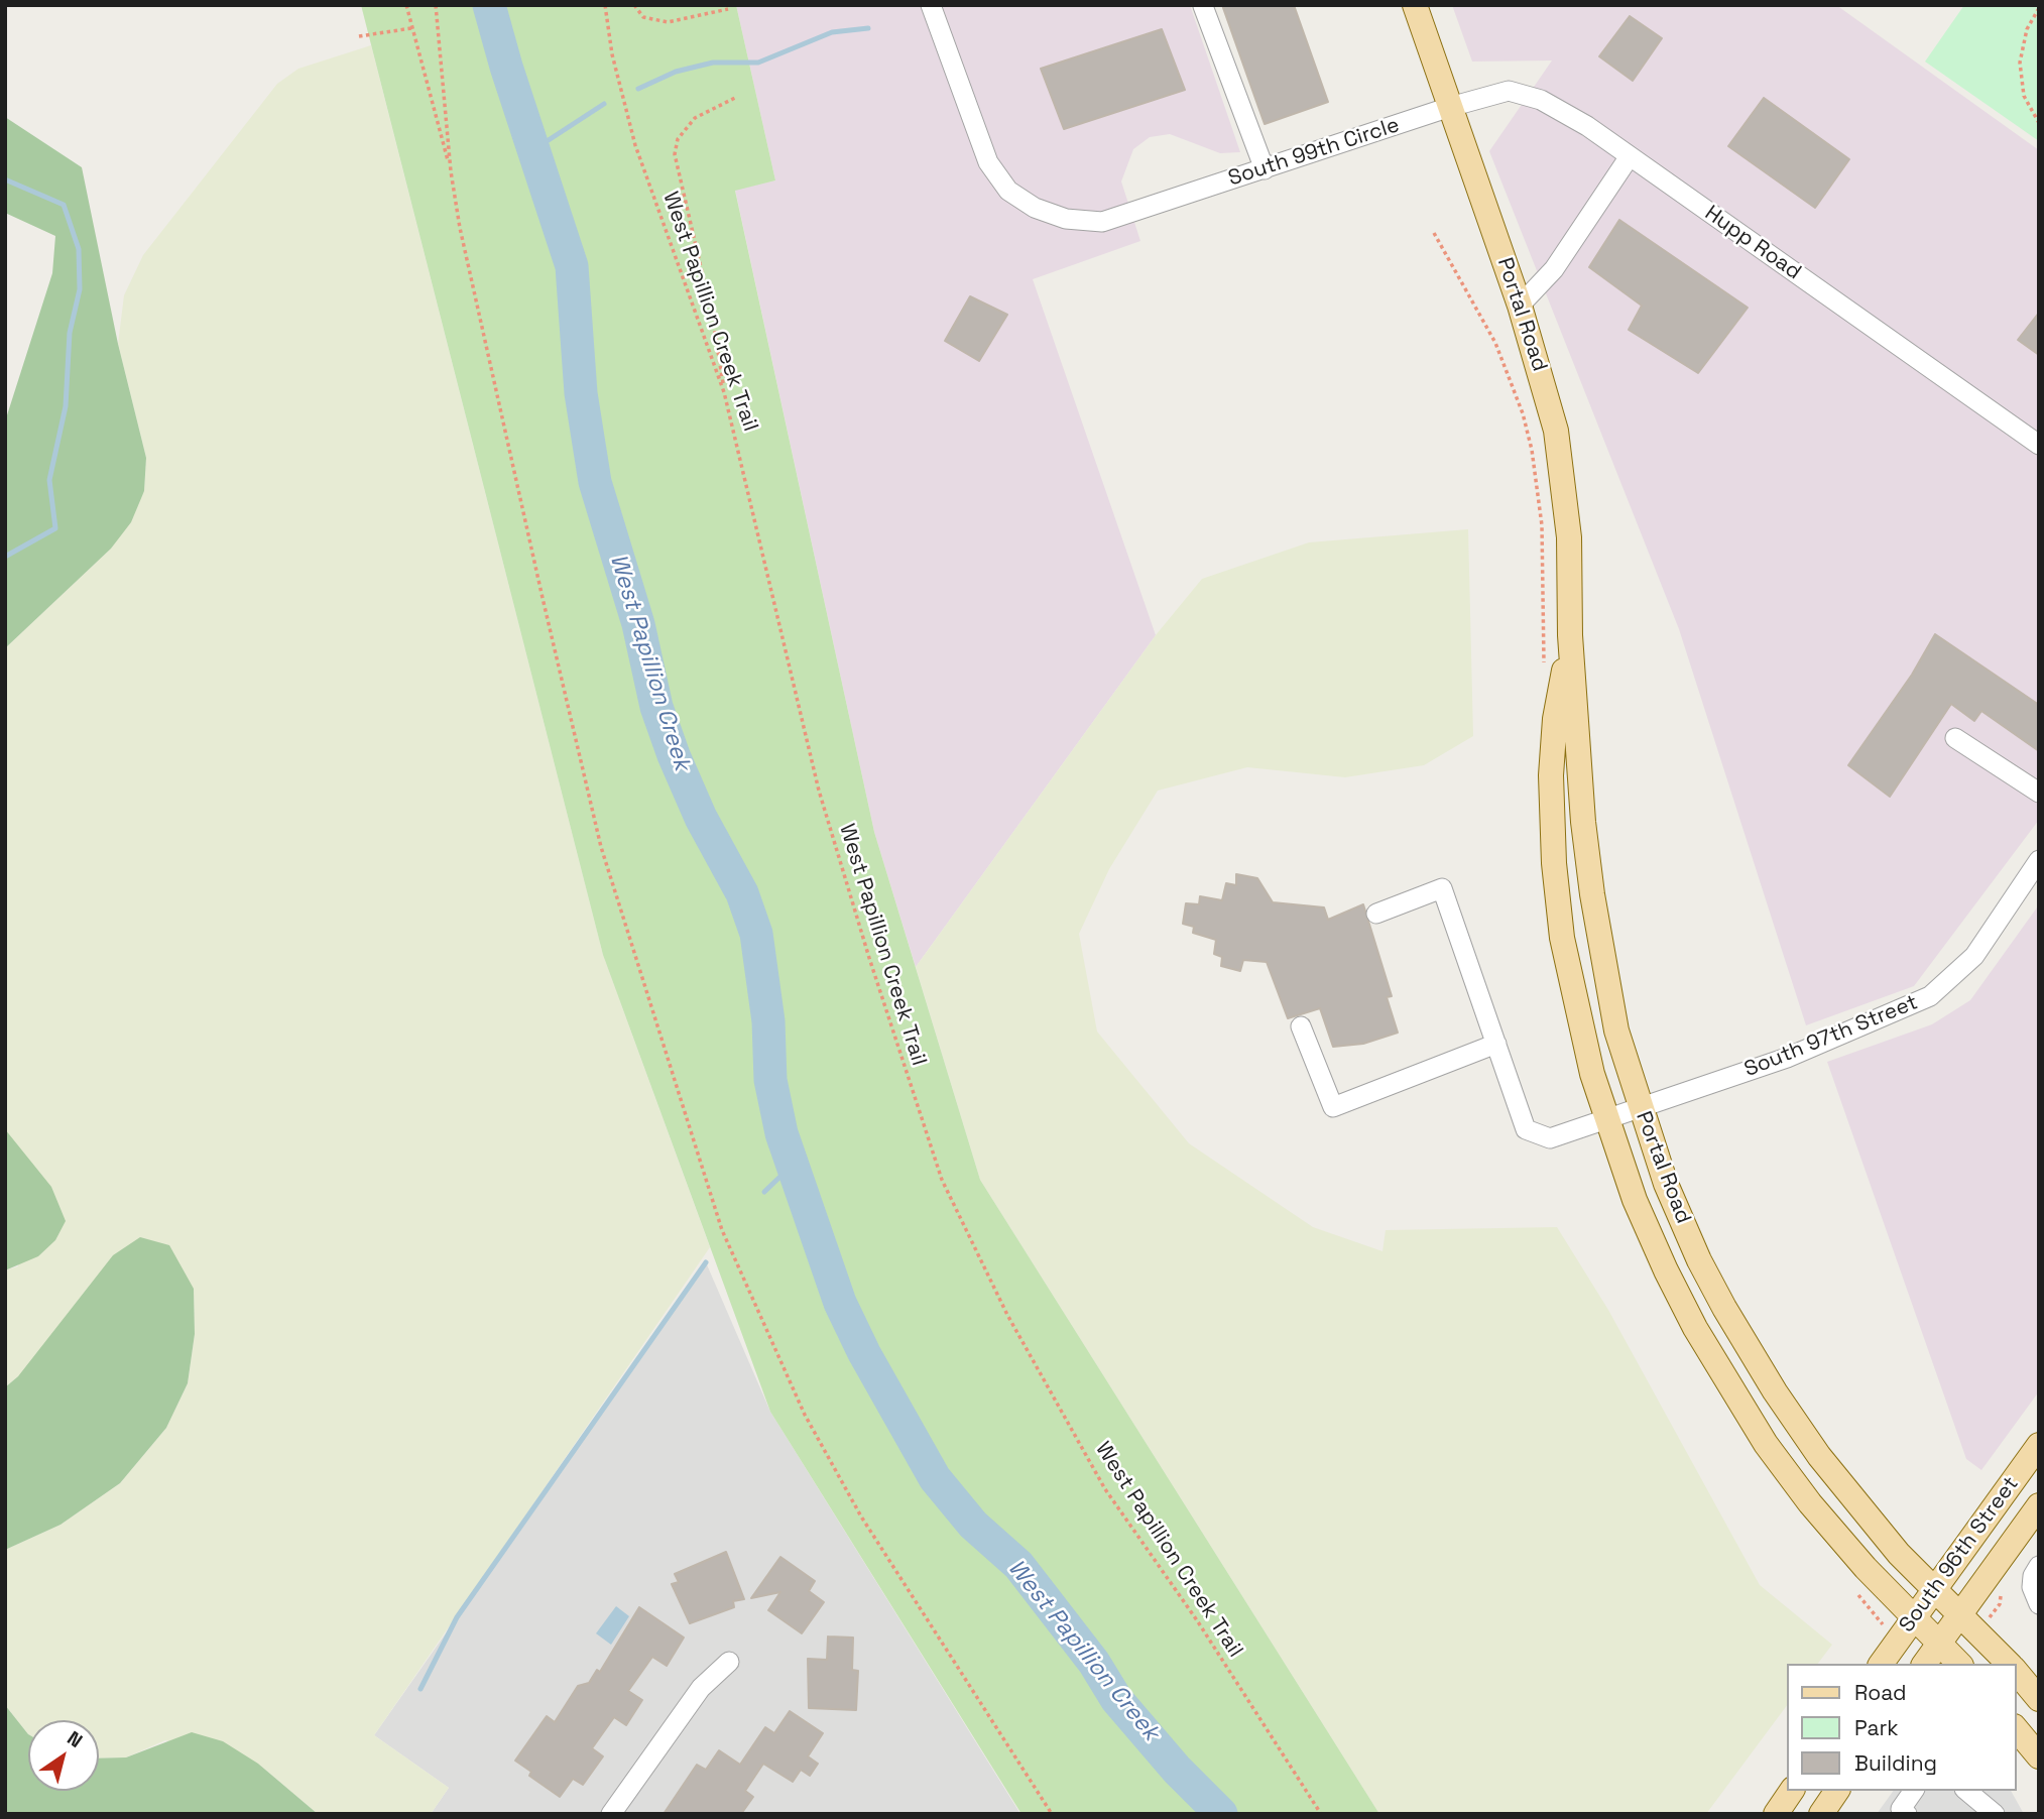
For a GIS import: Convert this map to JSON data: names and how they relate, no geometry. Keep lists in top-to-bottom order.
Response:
{
  "streets": {
    "main road": ["Portal Road", "South 96th Street"],
    "street": ["South 99th Circle", "Hupp Road", "South 97th Street"],
    "path": ["West Papillion Creek Trail"]
  },
  "crossings": [
    ["South 99th Circle", "Hupp Road"],
    ["South 99th Circle", "Portal Road"],
    ["Hupp Road", "Portal Road"],
    ["Portal Road", "South 97th Street"],
    ["Portal Road", "South 96th Street"]
  ],
  "water": ["West Papillion Creek"],
  "legend": ["Road", "Park", "Building"],
  "north": "top right"
}
